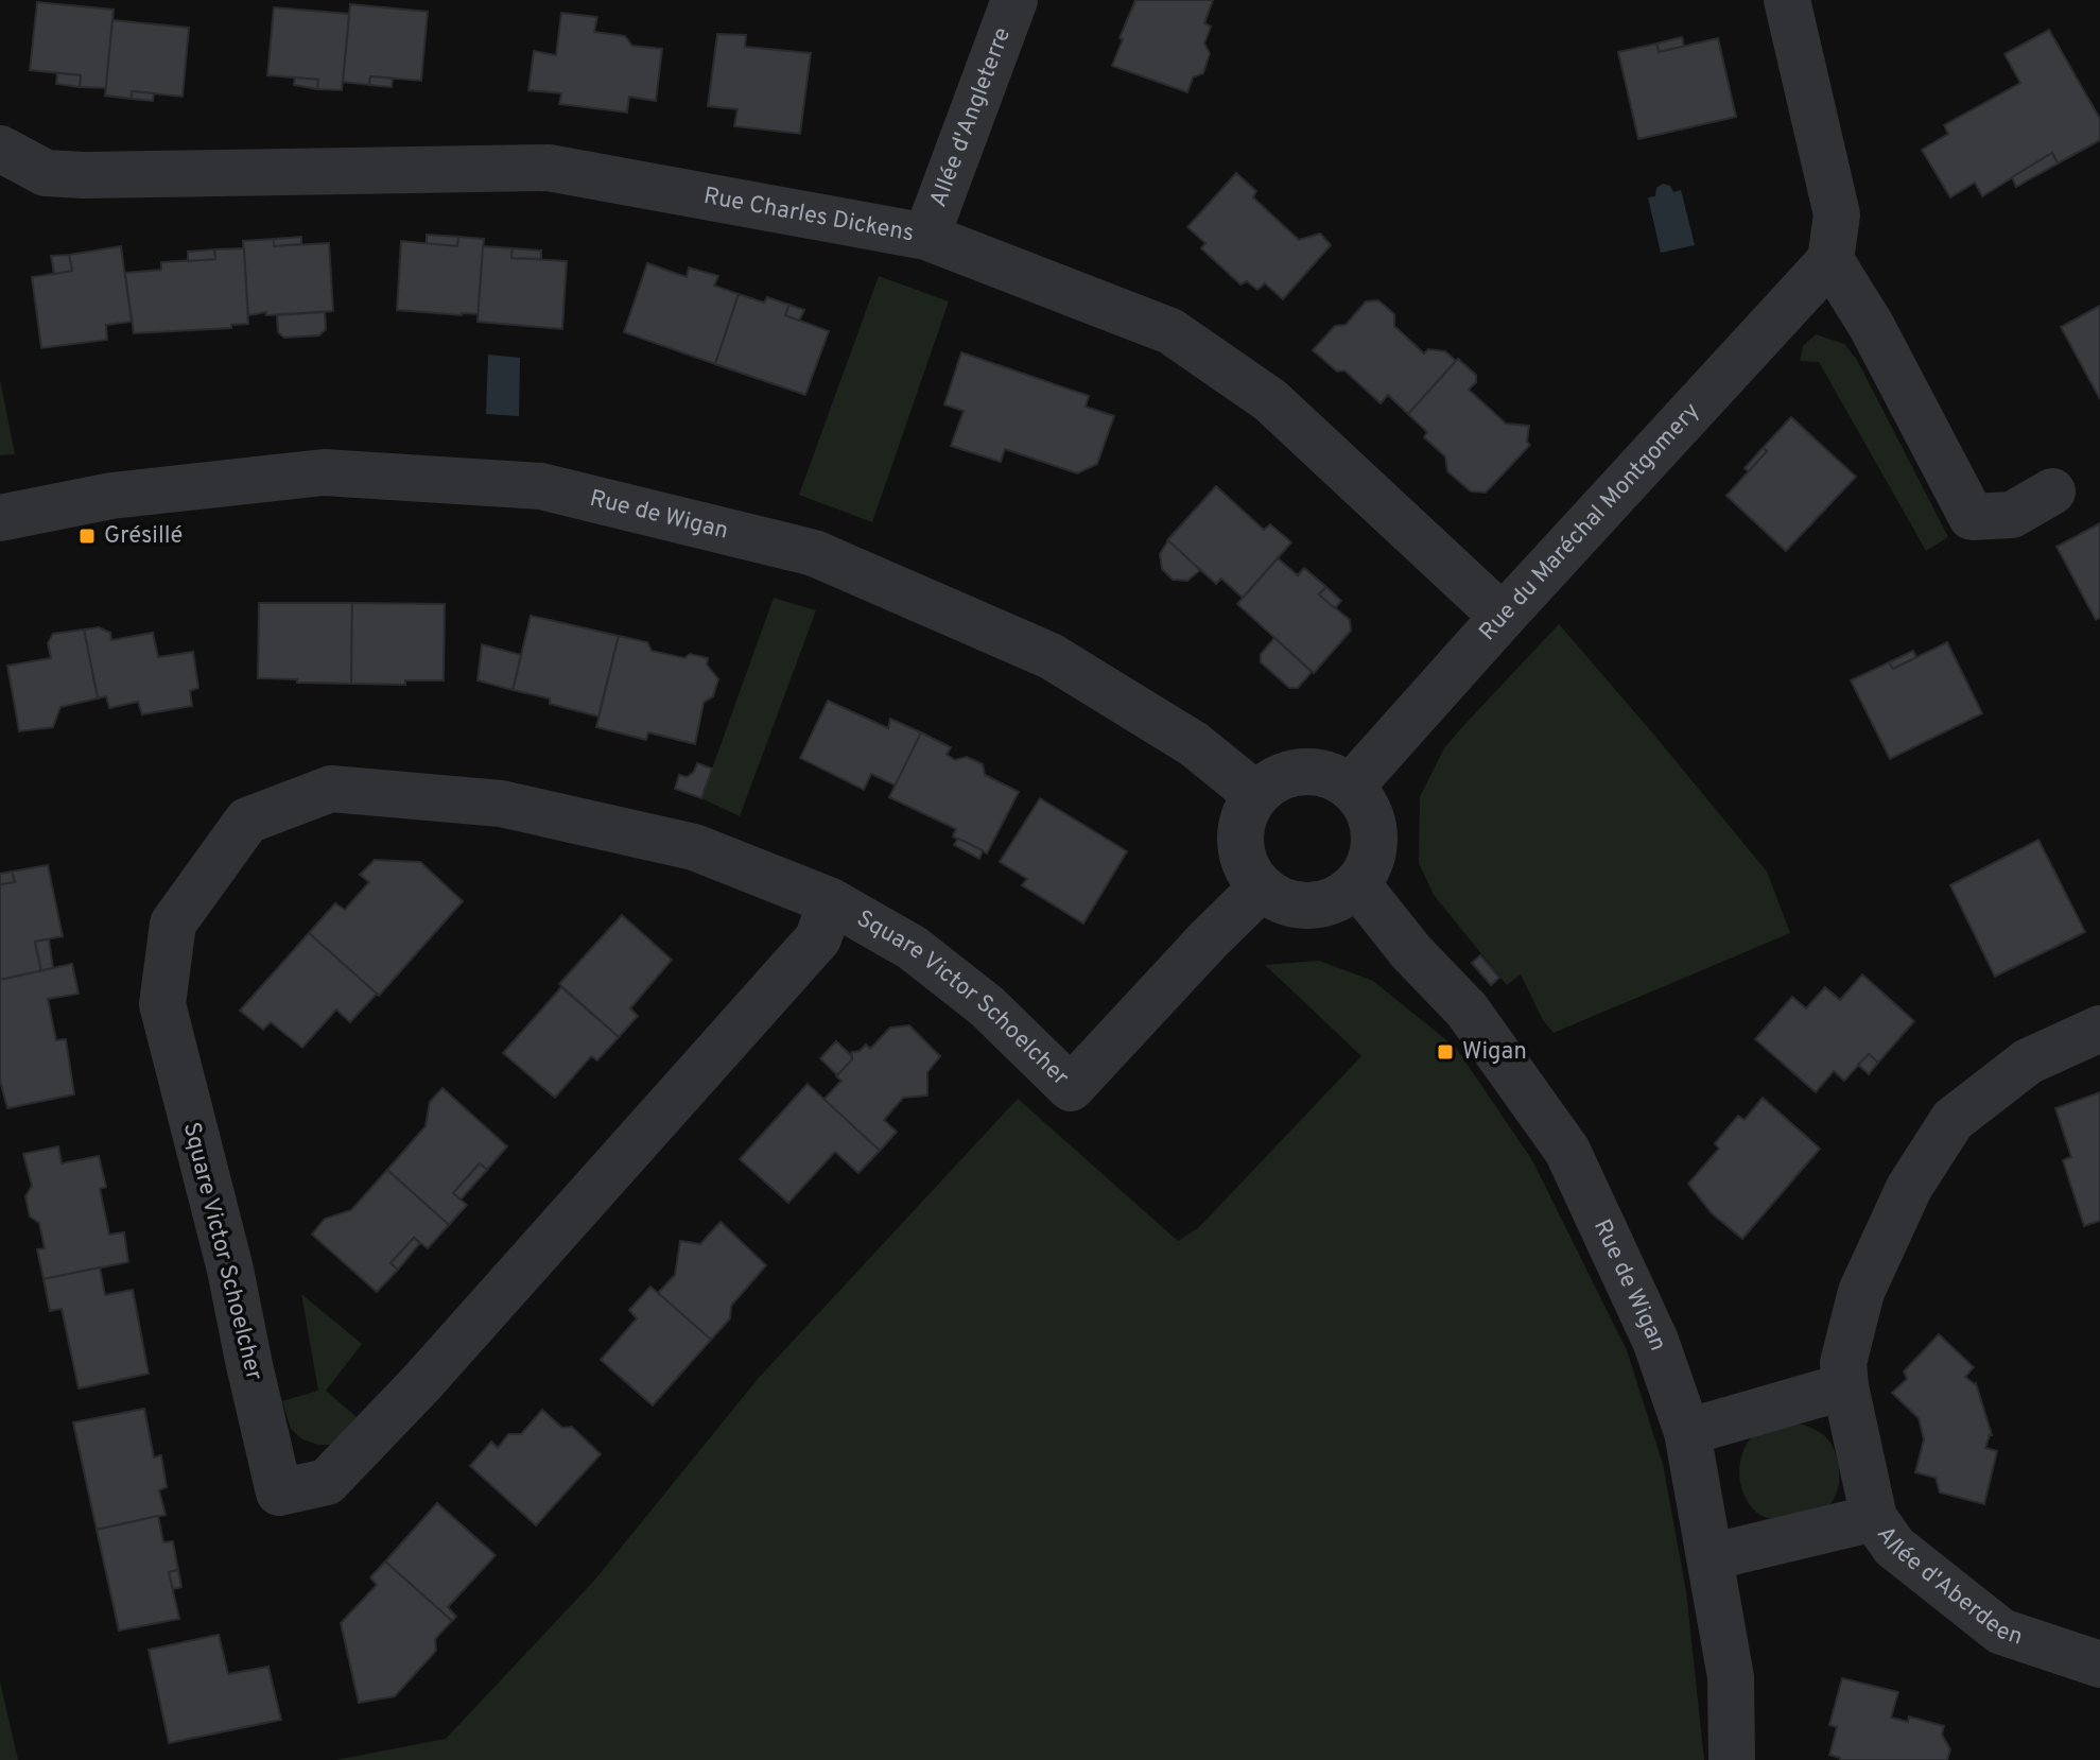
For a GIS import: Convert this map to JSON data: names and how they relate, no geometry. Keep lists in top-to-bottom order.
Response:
{
  "streets": {
    "street": [
      "Allée d'Angleterre",
      "Rue Charles Dickens",
      "Rue de Wigan",
      "Rue du Maréchal Montgomery",
      "Square Victor Schoelcher",
      "Allée d'Aberdeen"
    ]
  },
  "crossings": [
    ["Allée d'Angleterre", "Rue Charles Dickens"],
    ["Rue Charles Dickens", "Rue du Maréchal Montgomery"],
    ["Rue de Wigan", "Rue du Maréchal Montgomery"],
    ["Rue de Wigan", "Square Victor Schoelcher"],
    ["Rue de Wigan", "Allée d'Aberdeen"],
    ["Rue du Maréchal Montgomery", "Square Victor Schoelcher"]
  ],
  "places": {
    "transit": ["Grésillé", "Wigan"]
  }
}
